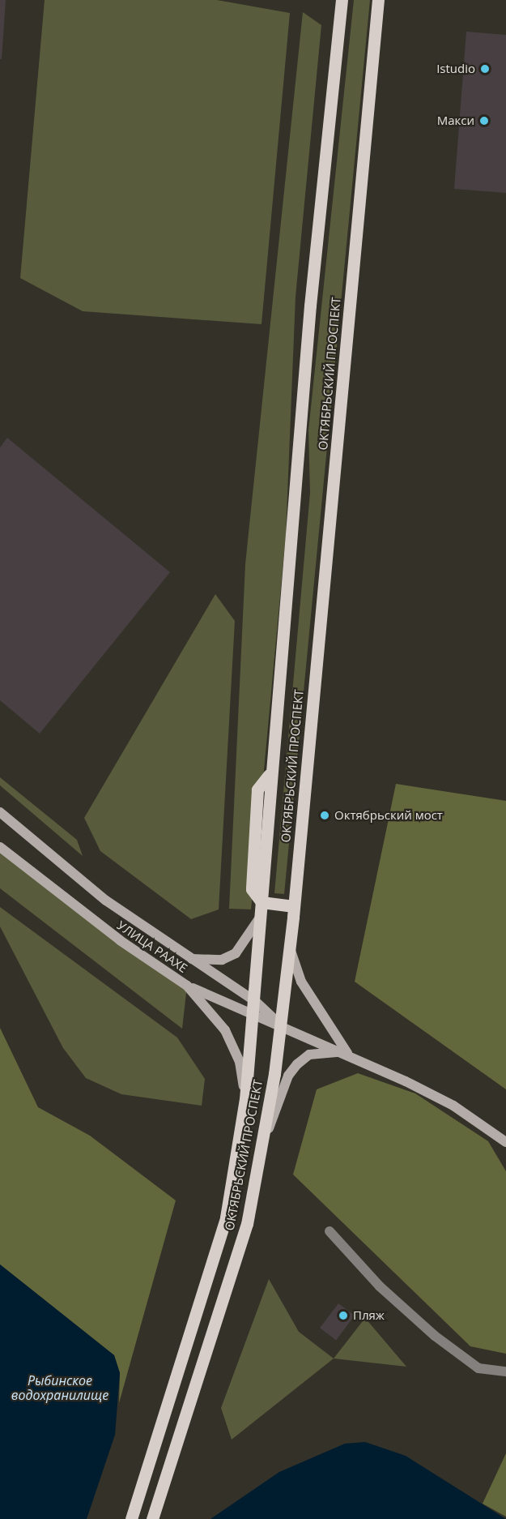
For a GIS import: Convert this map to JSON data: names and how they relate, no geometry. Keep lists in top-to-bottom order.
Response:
{
  "streets": {
    "main road": ["ОКТЯБРЬСКИЙ ПРОСПЕКТ", "УЛИЦА РААХЕ"]
  },
  "crossings": [
    ["ОКТЯБРЬСКИЙ ПРОСПЕКТ", "УЛИЦА РААХЕ"]
  ],
  "water": ["Рыбинское водохранилище"],
  "places": [
    "Istudio",
    "Макси",
    "Октябрьский мост",
    "Пляж"
  ]
}
